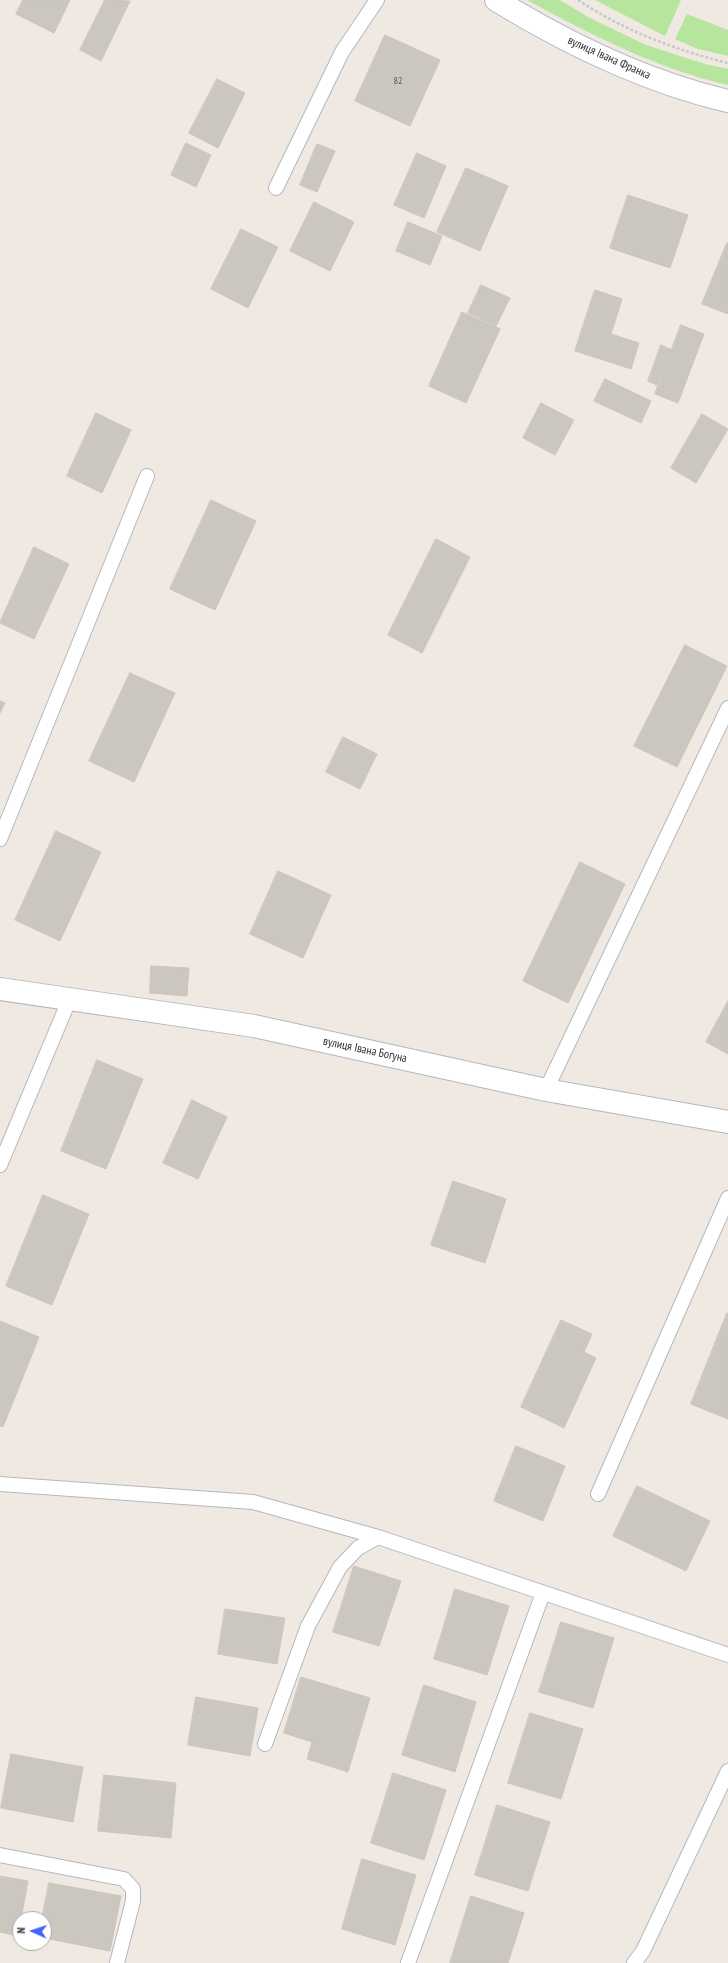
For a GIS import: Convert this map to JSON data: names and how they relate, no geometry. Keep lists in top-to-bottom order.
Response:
{
  "streets": {
    "street": ["вулиця Івана Франка", "вулиця Івана Богуна"]
  },
  "house_numbers": ["82"],
  "north": "left"
}
